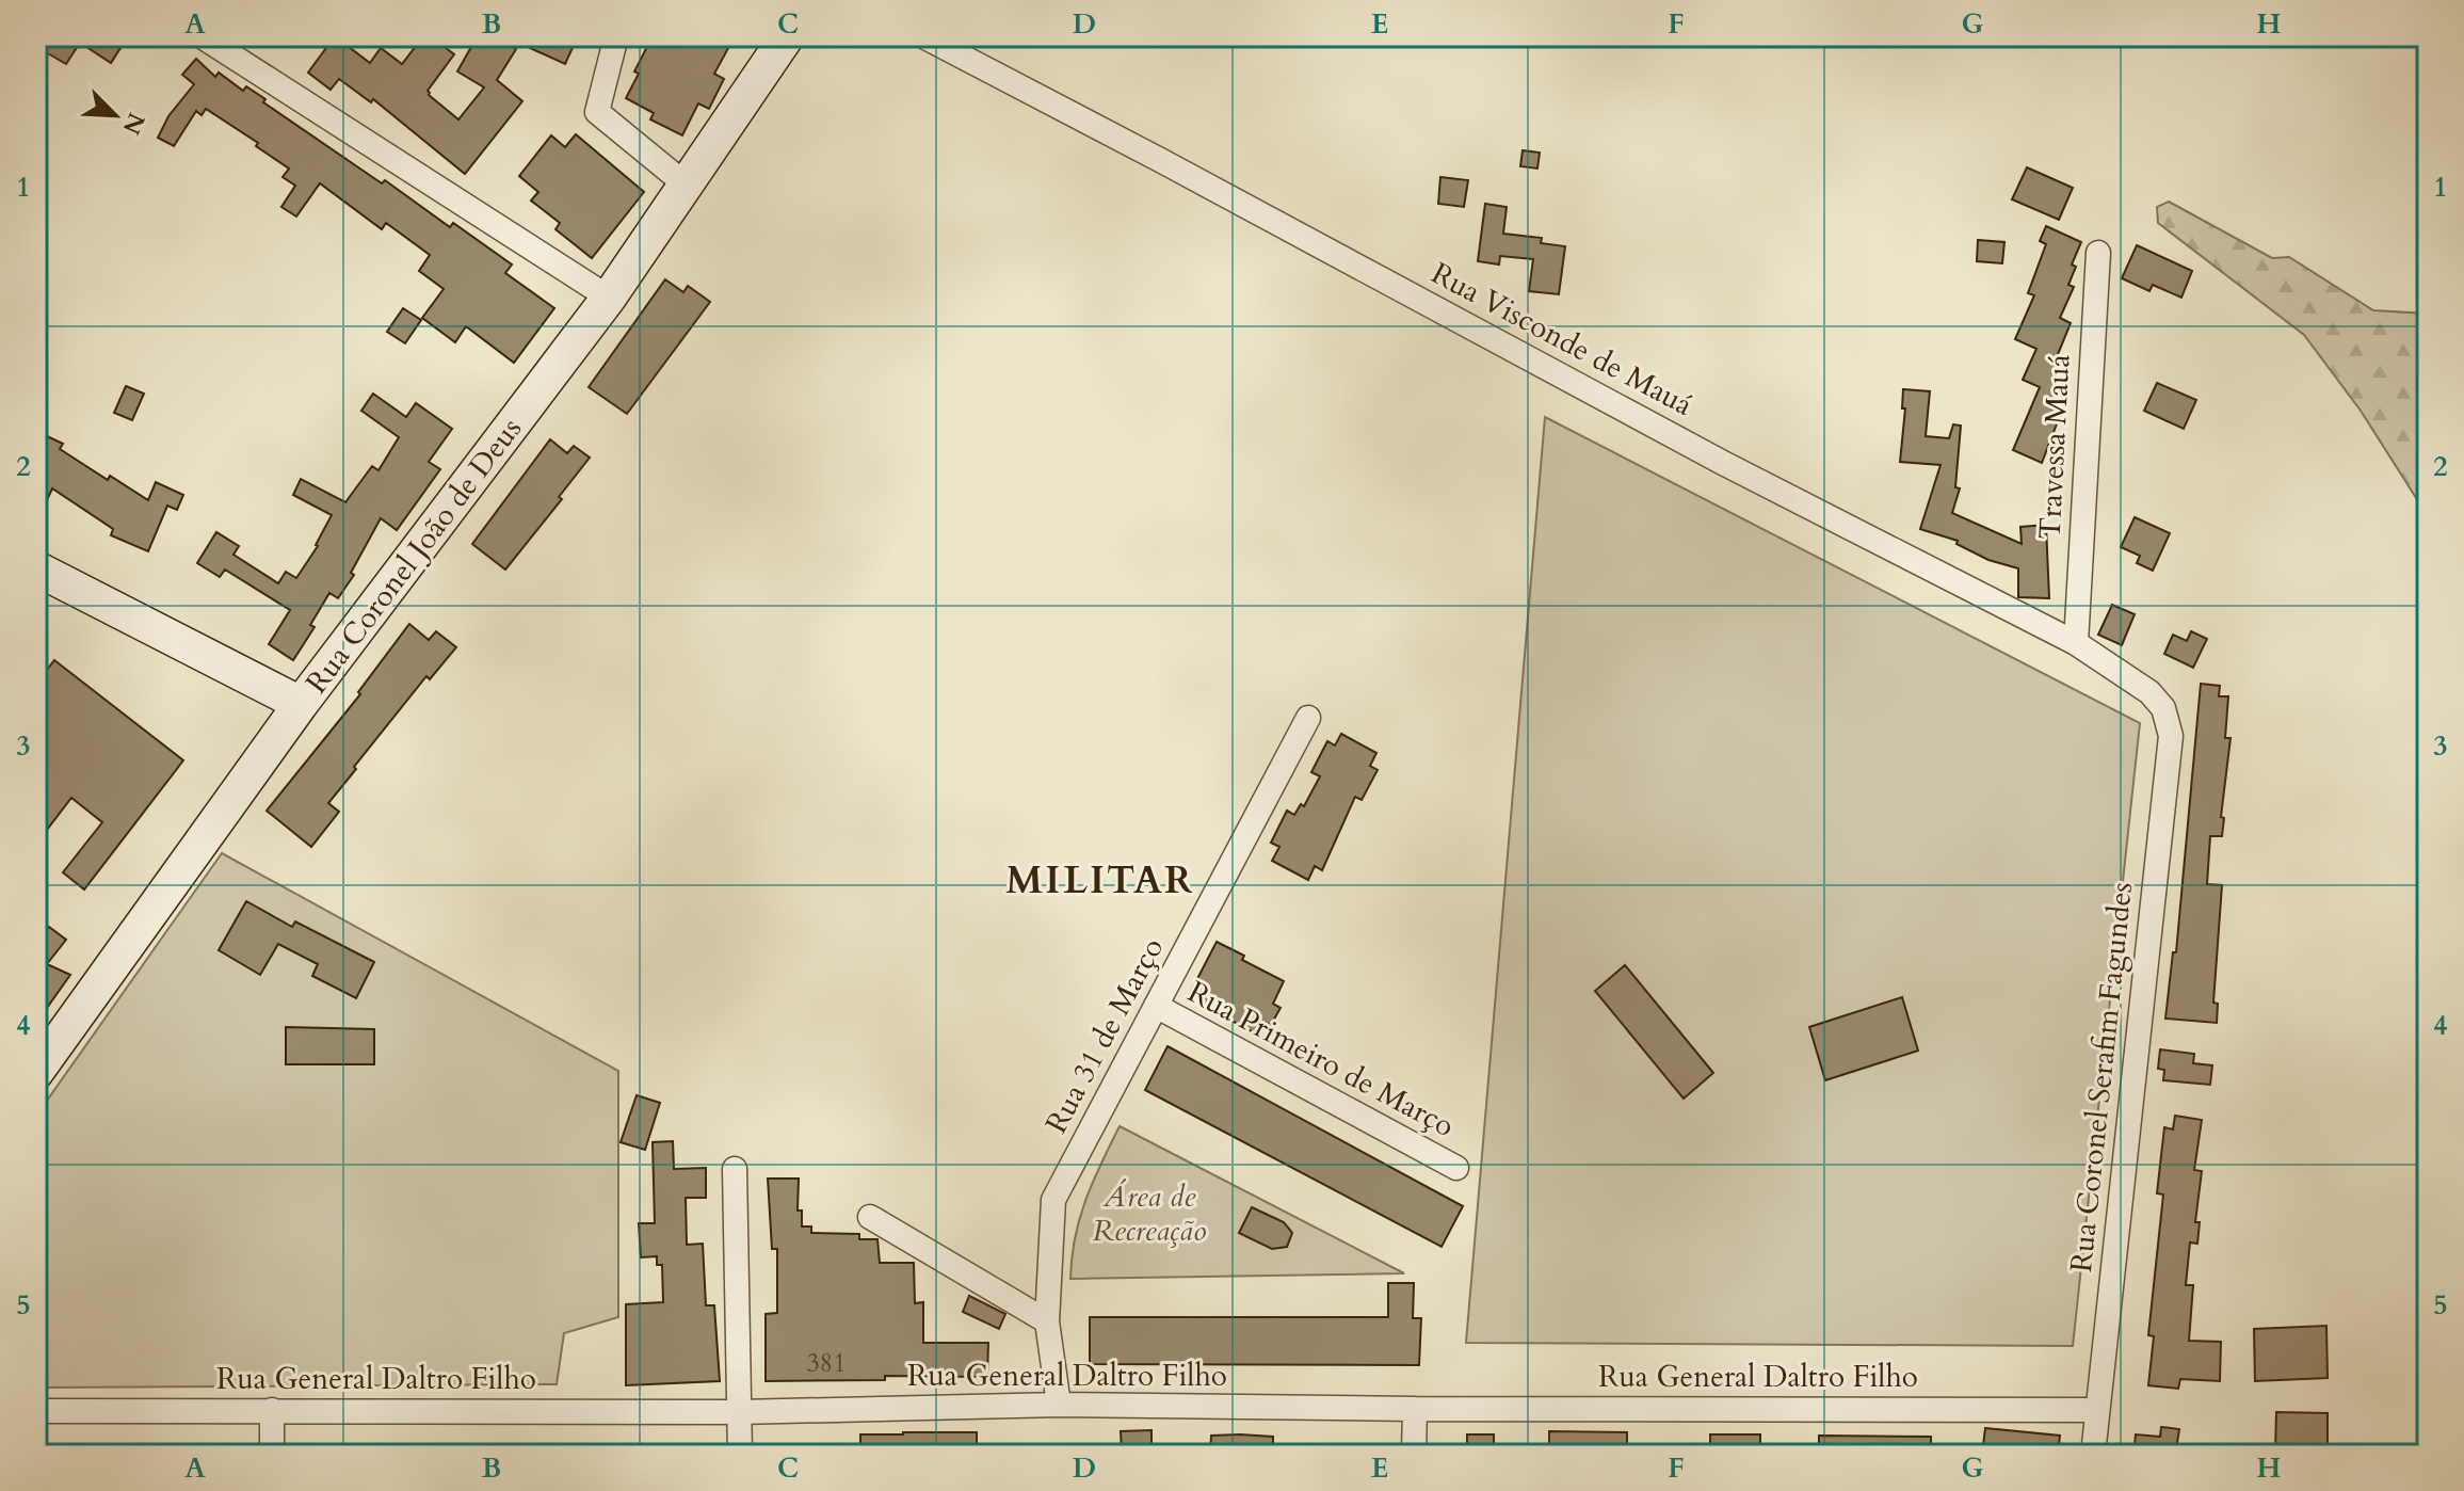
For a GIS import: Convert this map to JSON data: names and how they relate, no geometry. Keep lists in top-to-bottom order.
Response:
{
  "streets": {
    "street": [
      "Rua Visconde de Mauá",
      "Travessa Mauá",
      "Rua Coronel João de Deus",
      "Rua 31 de Março",
      "Rua Primeiro de Março",
      "Rua Coronel Serafim Fagundes",
      "Rua General Daltro Filho"
    ]
  },
  "crossings": [
    ["Rua Visconde de Mauá", "Travessa Mauá"],
    ["Rua Visconde de Mauá", "Rua Coronel Serafim Fagundes"],
    ["Rua 31 de Março", "Rua Primeiro de Março"],
    ["Rua 31 de Março", "Rua General Daltro Filho"],
    ["Rua Coronel Serafim Fagundes", "Rua General Daltro Filho"]
  ],
  "districts": ["MILITAR"],
  "parks": ["Área de Recreação"],
  "house_numbers": ["381"],
  "north": "bottom right",
  "grid": {
    "columns": [
      "A",
      "B",
      "C",
      "D",
      "E",
      "F",
      "G",
      "H"
    ],
    "rows": [
      "1",
      "2",
      "3",
      "4",
      "5"
    ]
  }
}
